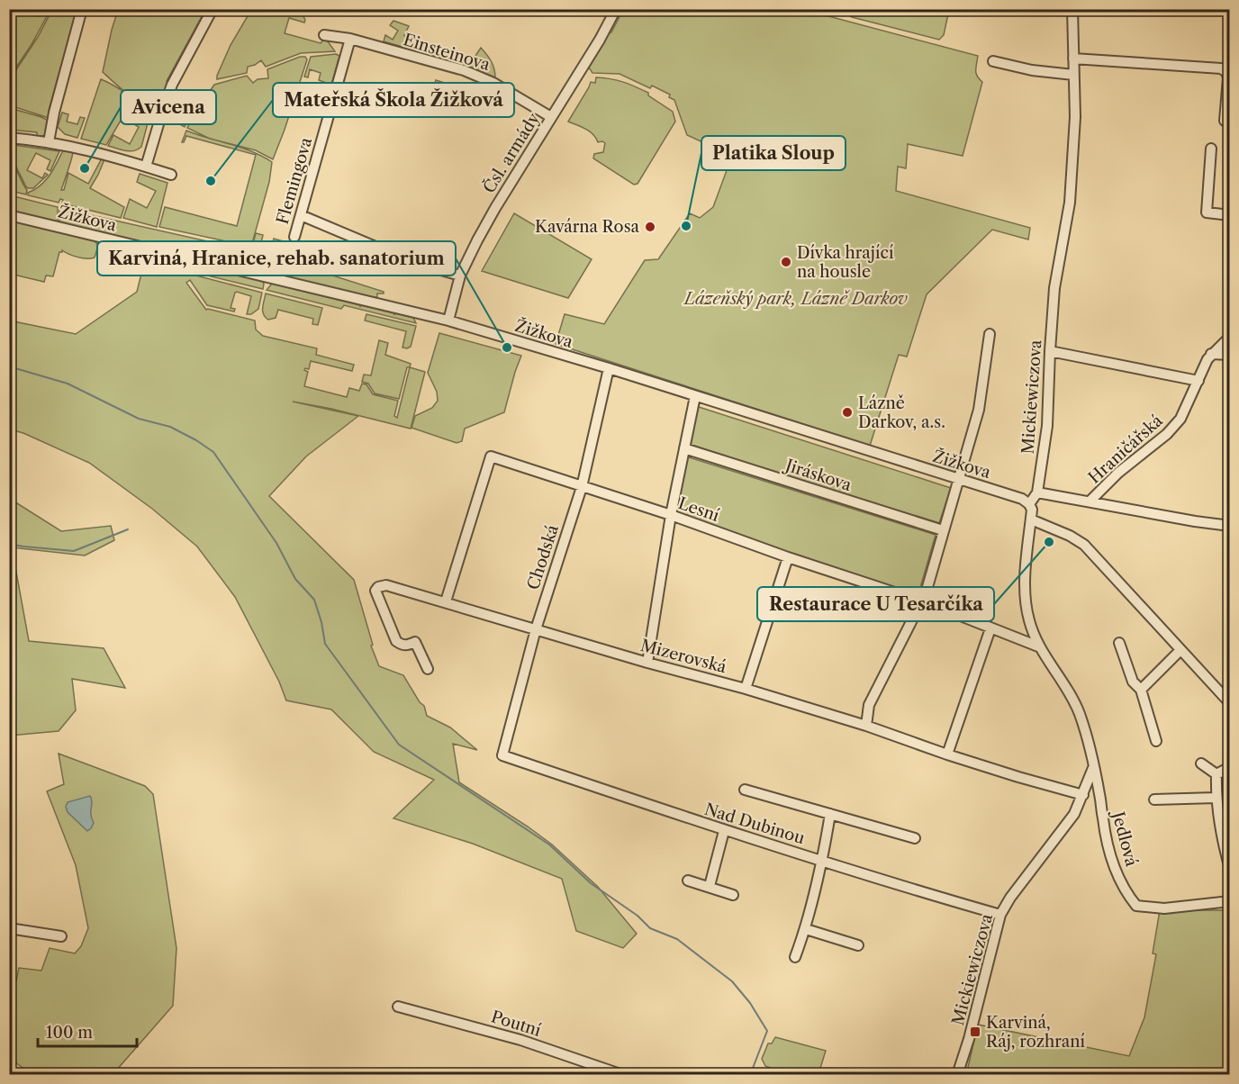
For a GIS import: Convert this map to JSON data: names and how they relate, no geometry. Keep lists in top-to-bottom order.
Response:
{
  "streets": {
    "street": [
      "Einsteinova",
      "Čsl. armády",
      "Flemingova",
      "Žižkova",
      "Mickiewiczova",
      "Hraničářská",
      "Jiráskova",
      "Lesní",
      "Chodská",
      "Mizerovská",
      "Nad Dubinou",
      "Jedlová",
      "Poutní"
    ]
  },
  "crossings": [
    ["Einsteinova", "Čsl. armády"],
    ["Einsteinova", "Flemingova"],
    ["Čsl. armády", "Žižkova"],
    ["Žižkova", "Mickiewiczova"],
    ["Žižkova", "Chodská"],
    ["Mickiewiczova", "Mizerovská"],
    ["Mickiewiczova", "Nad Dubinou"],
    ["Mickiewiczova", "Jedlová"],
    ["Lesní", "Chodská"],
    ["Lesní", "Mizerovská"],
    ["Chodská", "Mizerovská"],
    ["Chodská", "Nad Dubinou"]
  ],
  "parks": ["Lázeňský park, Lázně Darkov"],
  "places": {
    "other": [
      "Avicena",
      "Mateřská Škola Žižková",
      "Platika Sloup",
      "Kavárna Rosa",
      "Dívka hrající na housle",
      "Karviná, Hranice, rehab. sanatorium",
      "Lázně Darkov, a.s.",
      "Restaurace U Tesarčíka"
    ],
    "transit": ["Karviná, Ráj, rozhraní"]
  },
  "scale_bar": "100 m"
}
